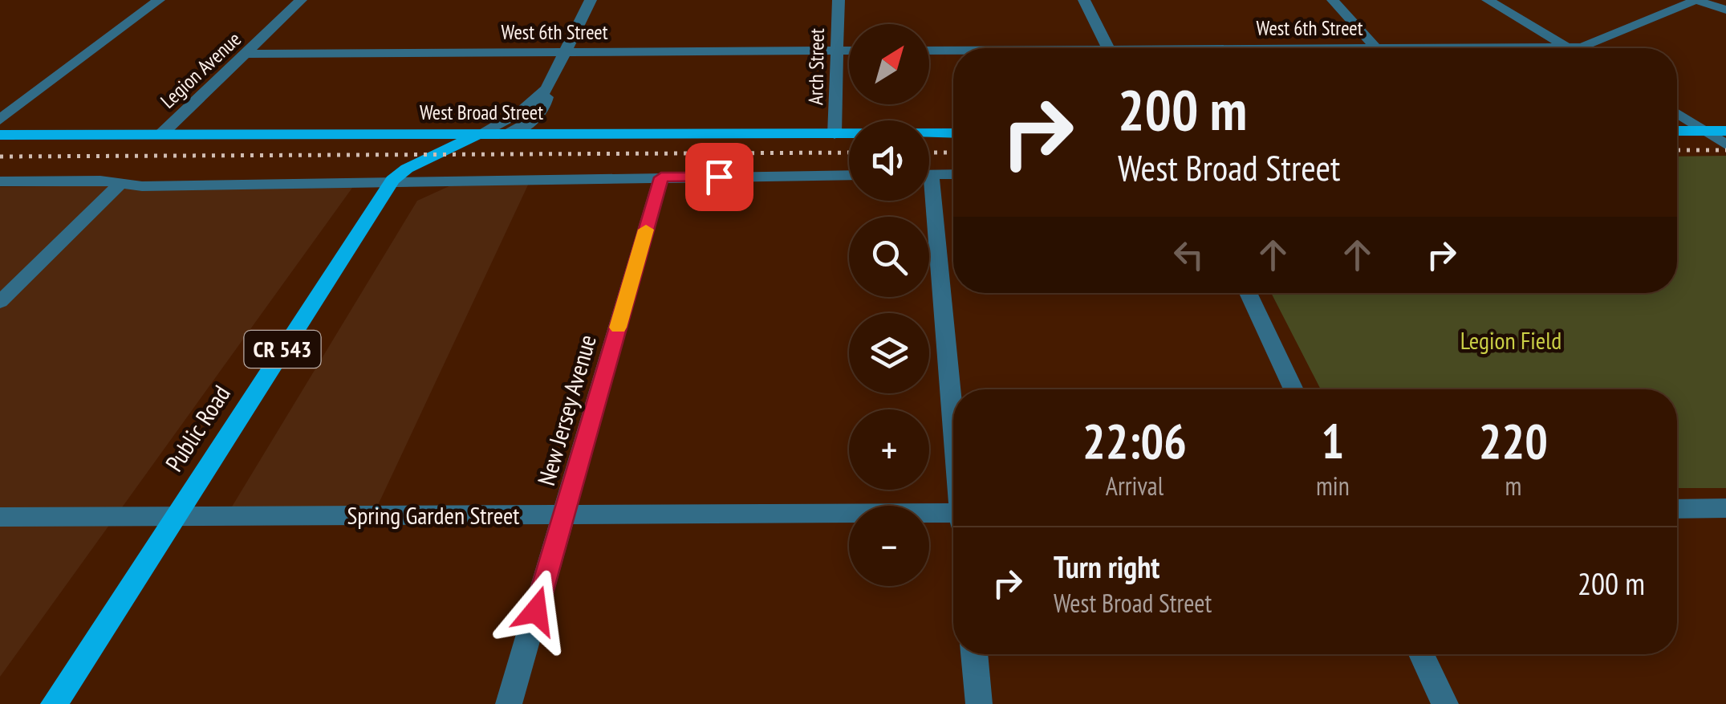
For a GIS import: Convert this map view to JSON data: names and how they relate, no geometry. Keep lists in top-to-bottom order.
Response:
{
  "streets": {
    "main road": ["West Broad Street", "CR 543", "Public Road"],
    "street": [
      "West 6th Street",
      "Arch Street",
      "Legion Avenue",
      "New Jersey Avenue",
      "Spring Garden Street"
    ]
  },
  "crossings": [
    ["West 6th Street", "Arch Street"],
    ["West 6th Street", "Legion Avenue"],
    ["Arch Street", "West Broad Street"],
    ["Legion Avenue", "West Broad Street"],
    ["West Broad Street", "Public Road"],
    ["New Jersey Avenue", "Spring Garden Street"],
    ["Public Road", "Spring Garden Street"]
  ],
  "parks": ["Legion Field"],
  "north": "top right",
  "page": {
    "map_buttons": ["+", "−"],
    "turn": ["200 m", "West Broad Street"],
    "eta": [
      "22:06",
      "Arrival",
      "1",
      "min",
      "220",
      "m"
    ],
    "list": [
      {
        "name": "Turn right",
        "note": "West Broad Street",
        "value": "200 m"
      }
    ]
  }
}
